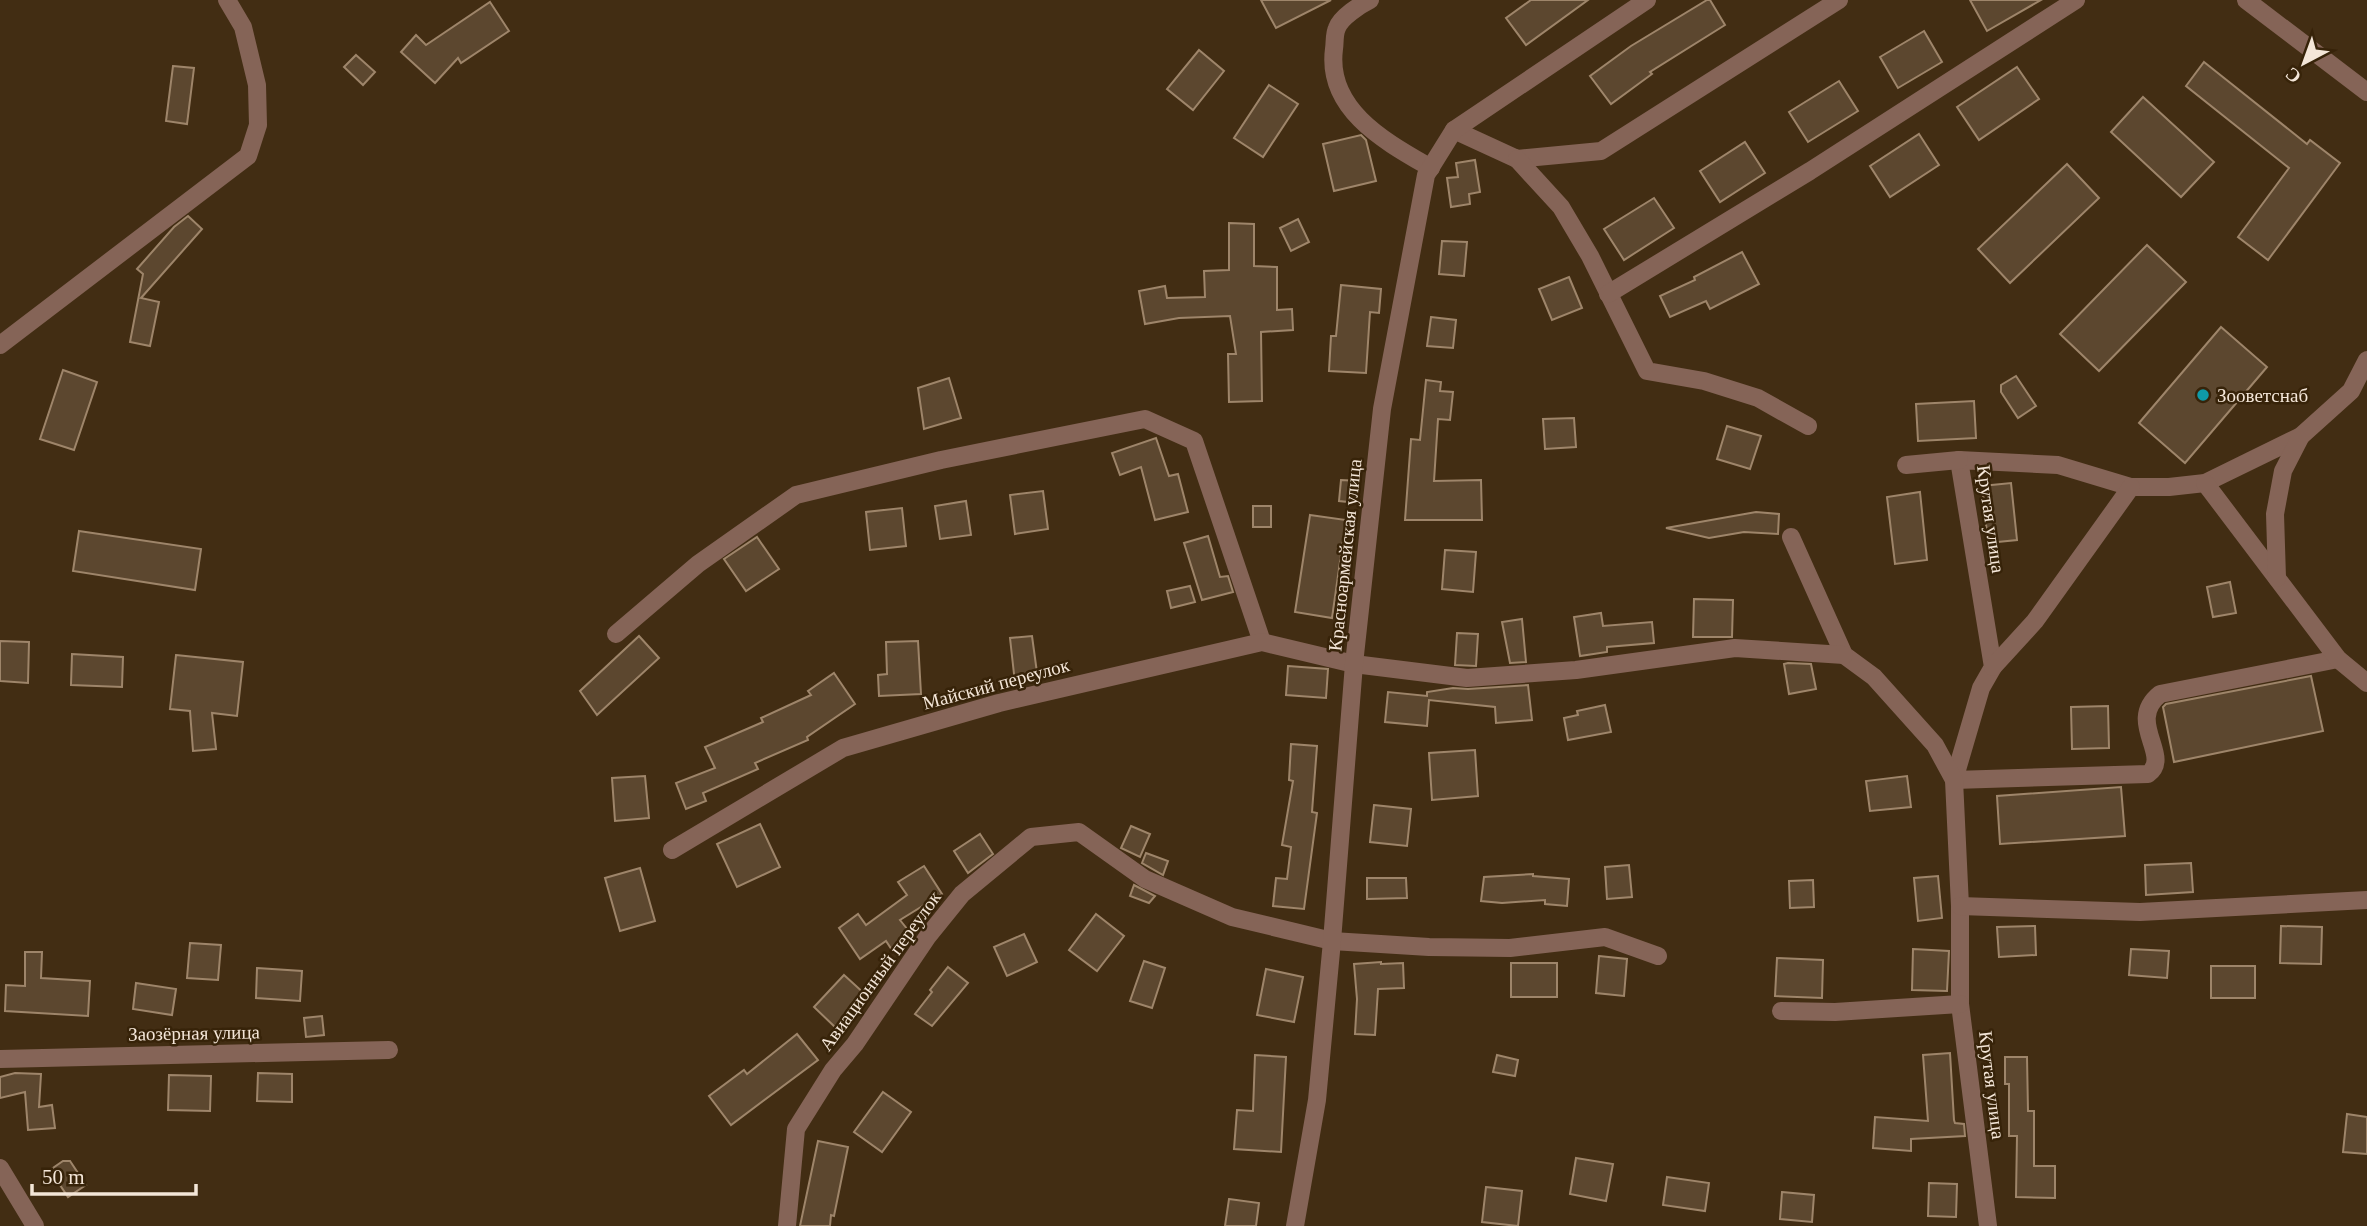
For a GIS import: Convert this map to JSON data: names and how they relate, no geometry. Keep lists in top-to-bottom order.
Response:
{
  "streets": {
    "street": [
      "Крутая улица",
      "Красноармейская улица",
      "Майский переулок",
      "Авиационный переулок",
      "Заозёрная улица"
    ]
  },
  "crossings": [
    ["Крутая улица", "Майский переулок"],
    ["Красноармейская улица", "Майский переулок"],
    ["Красноармейская улица", "Авиационный переулок"]
  ],
  "places": ["Зооветснаб"],
  "scale_bar": "50 m",
  "north": "bottom left"
}
